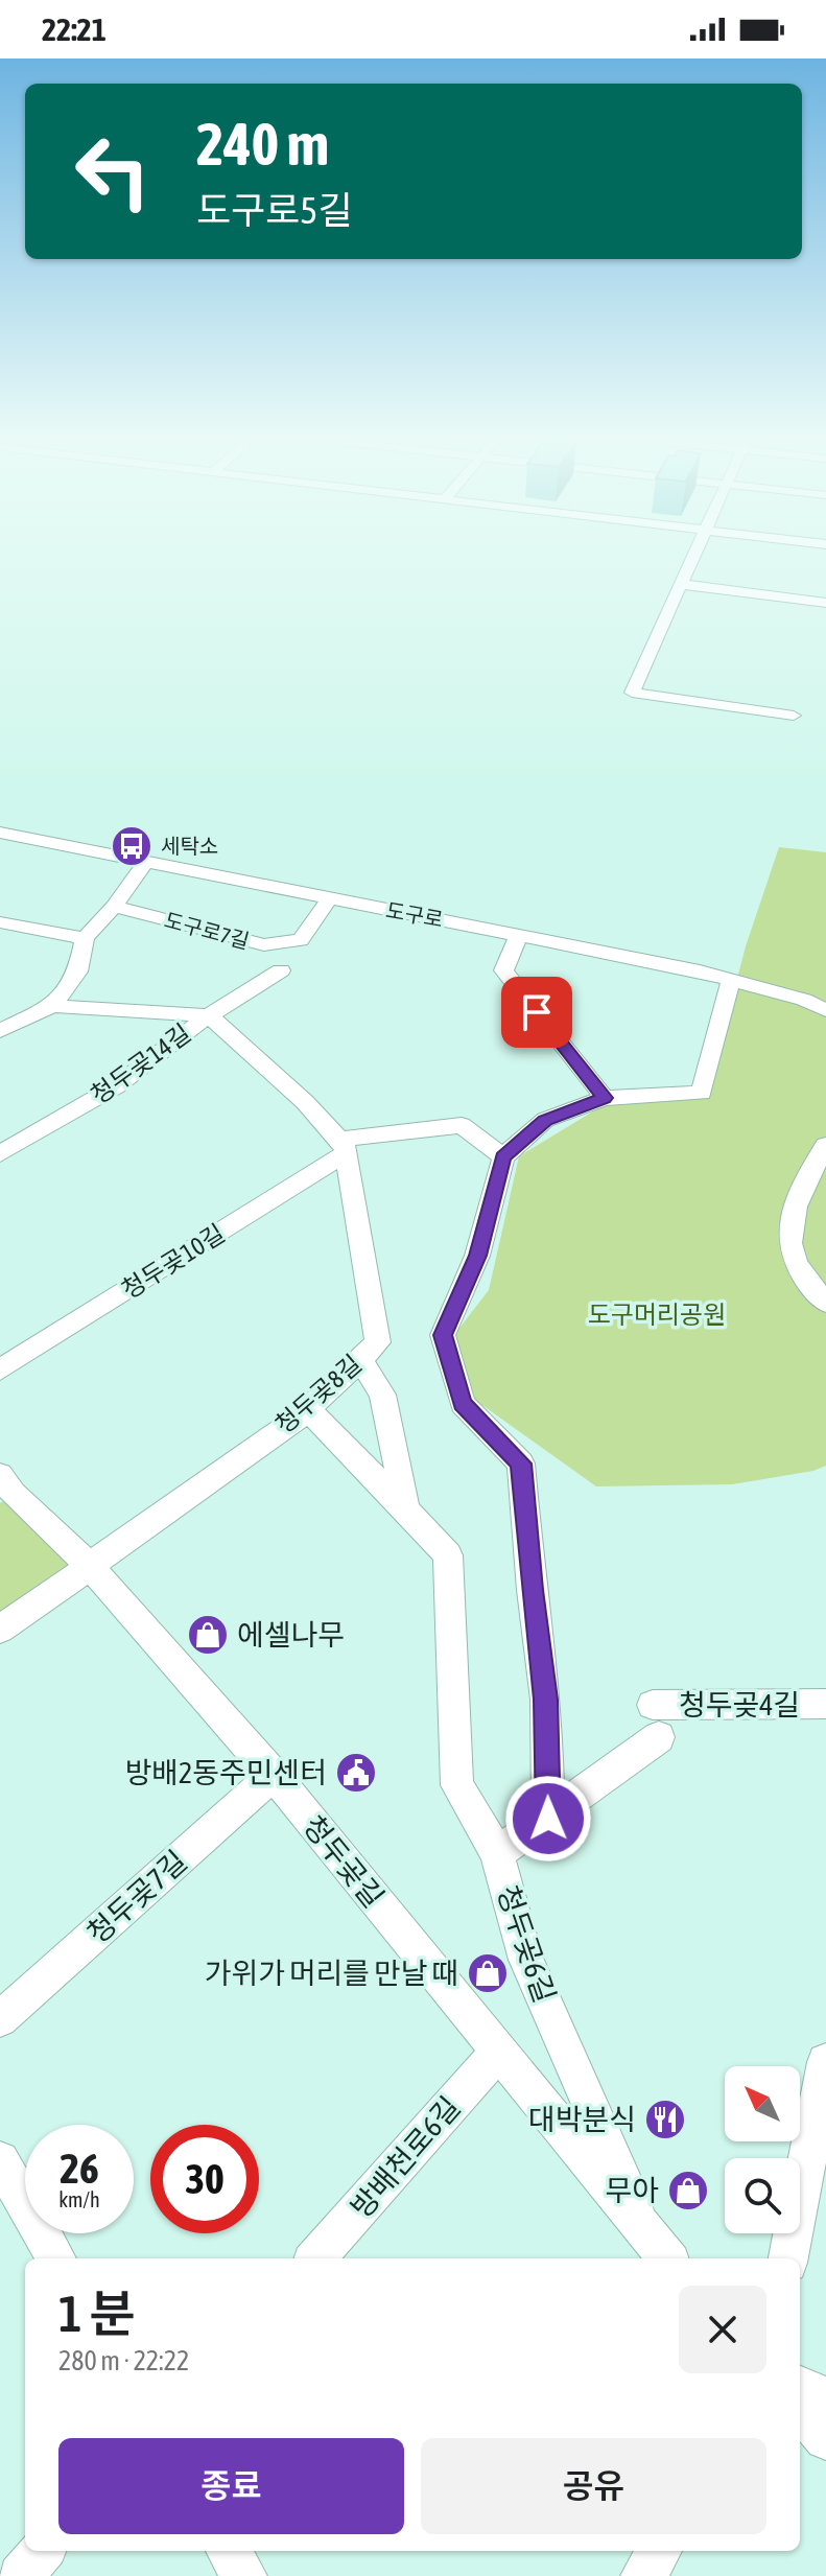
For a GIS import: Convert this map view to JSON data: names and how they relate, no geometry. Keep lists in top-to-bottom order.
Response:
{
  "streets": {
    "street": [
      "도구로",
      "도구로7길",
      "청두곶14길",
      "청두곶10길",
      "청두곶8길",
      "청두곶4길",
      "청두곶길",
      "청두곶7길",
      "청두곶6길",
      "방배천로6길"
    ]
  },
  "crossings": [
    ["도구로", "도구로7길"],
    ["청두곶10길", "청두곶8길"],
    ["청두곶8길", "청두곶길"],
    ["청두곶8길", "청두곶6길"],
    ["청두곶길", "청두곶7길"],
    ["청두곶길", "청두곶6길"],
    ["청두곶길", "방배천로6길"]
  ],
  "parks": ["도구머리공원"],
  "places": {
    "bus stop": ["세탁소"],
    "shop": ["에셀나무", "가위가 머리를 만날 때", "무아"],
    "public building": ["방배2동주민센터"],
    "restaurant": ["대박분식"]
  },
  "north": "top left",
  "page": {
    "status": "22:21",
    "turn": ["240 m", "도구로5길"],
    "speed": "26 km/h",
    "limit": "30",
    "heading": ["1 분", "280 m · 22:22"],
    "buttons": ["종료", "공유"]
  }
}
